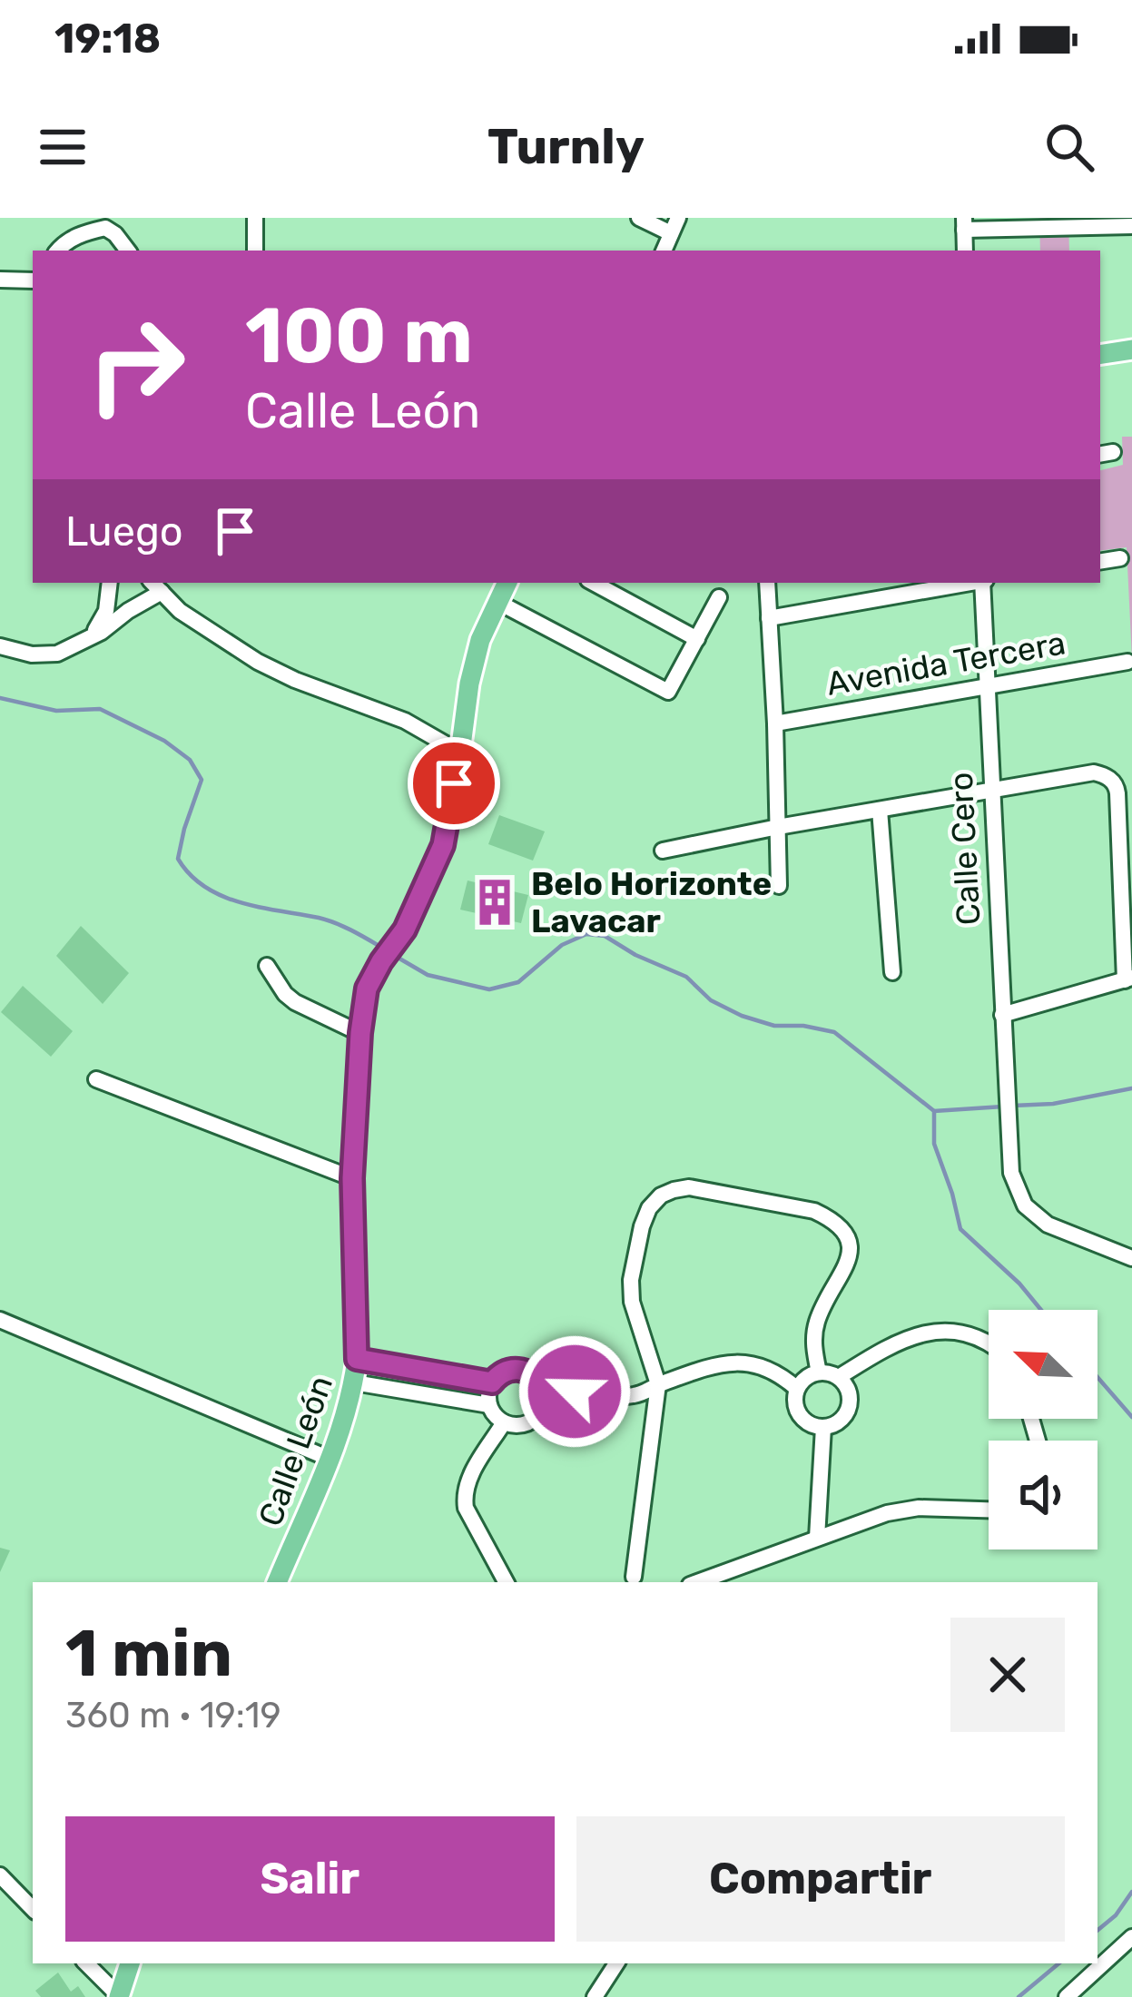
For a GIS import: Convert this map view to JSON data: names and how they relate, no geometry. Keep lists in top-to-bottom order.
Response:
{
  "streets": {
    "main road": ["Calle León"],
    "street": ["Avenida Tercera", "Calle Cero"]
  },
  "crossings": [
    ["Avenida Tercera", "Calle Cero"]
  ],
  "places": {
    "building": ["Belo Horizonte Lavacar"]
  },
  "north": "top left",
  "page": {
    "status": "19:18",
    "header": "Turnly",
    "turn": ["100 m", "Calle León"],
    "then": "Luego",
    "heading": ["1 min", "360 m · 19:19"],
    "buttons": ["Salir", "Compartir"]
  }
}
